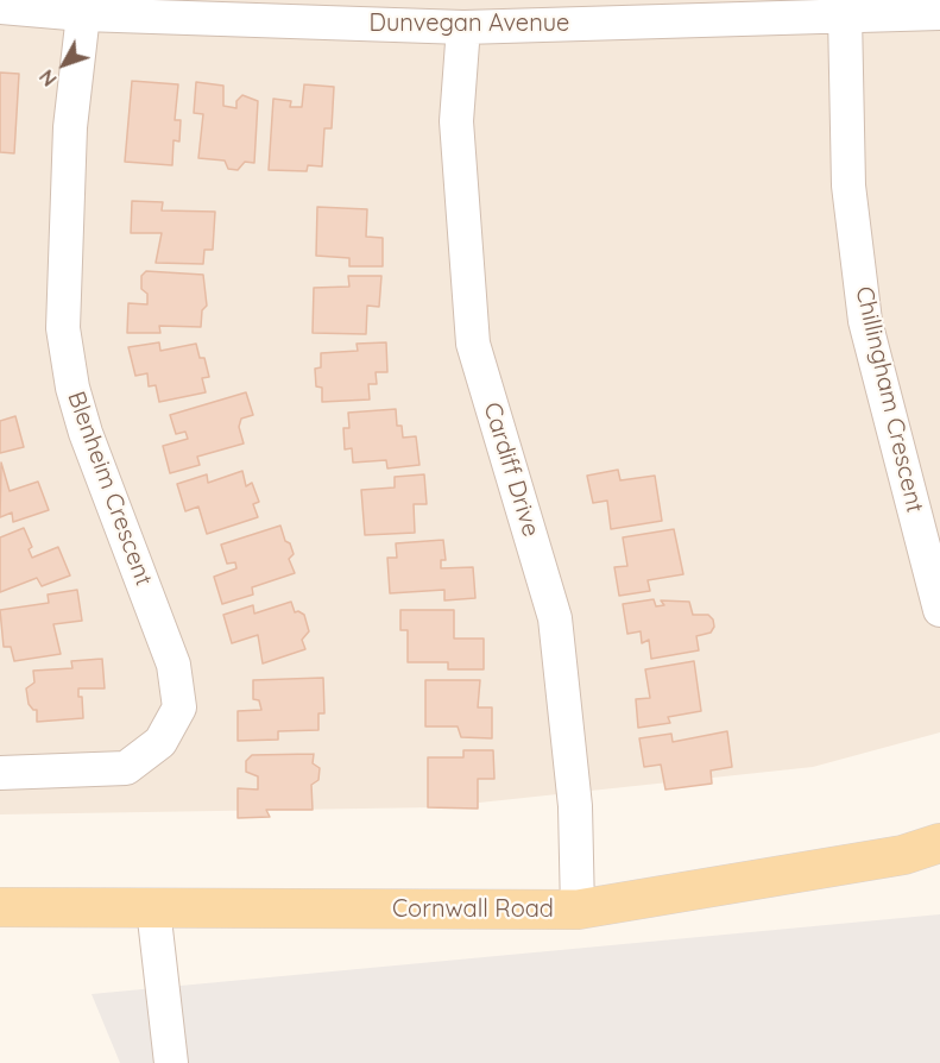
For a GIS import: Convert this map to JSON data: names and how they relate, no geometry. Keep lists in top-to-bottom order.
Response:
{
  "streets": {
    "main road": ["Cornwall Road"],
    "street": [
      "Dunvegan Avenue",
      "Chillingham Crescent",
      "Cardiff Drive",
      "Blenheim Crescent"
    ]
  },
  "crossings": [
    ["Dunvegan Avenue", "Chillingham Crescent"],
    ["Dunvegan Avenue", "Cardiff Drive"],
    ["Dunvegan Avenue", "Blenheim Crescent"],
    ["Cardiff Drive", "Cornwall Road"]
  ],
  "north": "bottom left"
}
